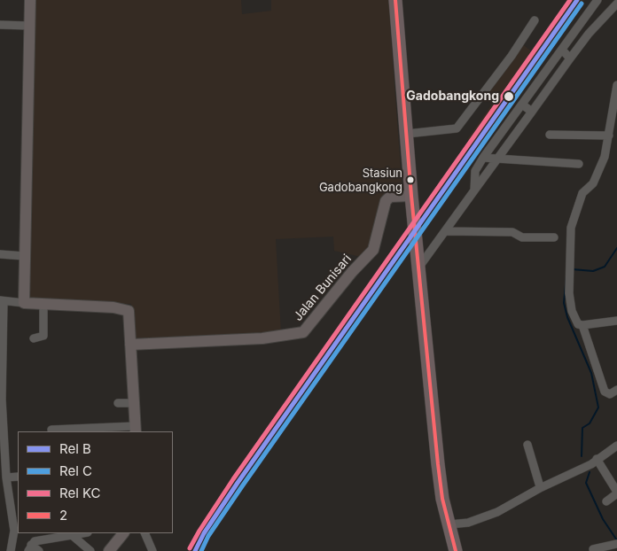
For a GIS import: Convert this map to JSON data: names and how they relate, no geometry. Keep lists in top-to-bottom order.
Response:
{
  "streets": {
    "main road": ["Jalan Bunisari"]
  },
  "places": ["Gadobangkong", "Stasiun Gadobangkong"],
  "lines": [
    "rail line B",
    "rail line KC",
    "transit line 2",
    "rail line C"
  ],
  "legend": [
    "Rel B",
    "Rel C",
    "Rel KC",
    "2"
  ]
}
